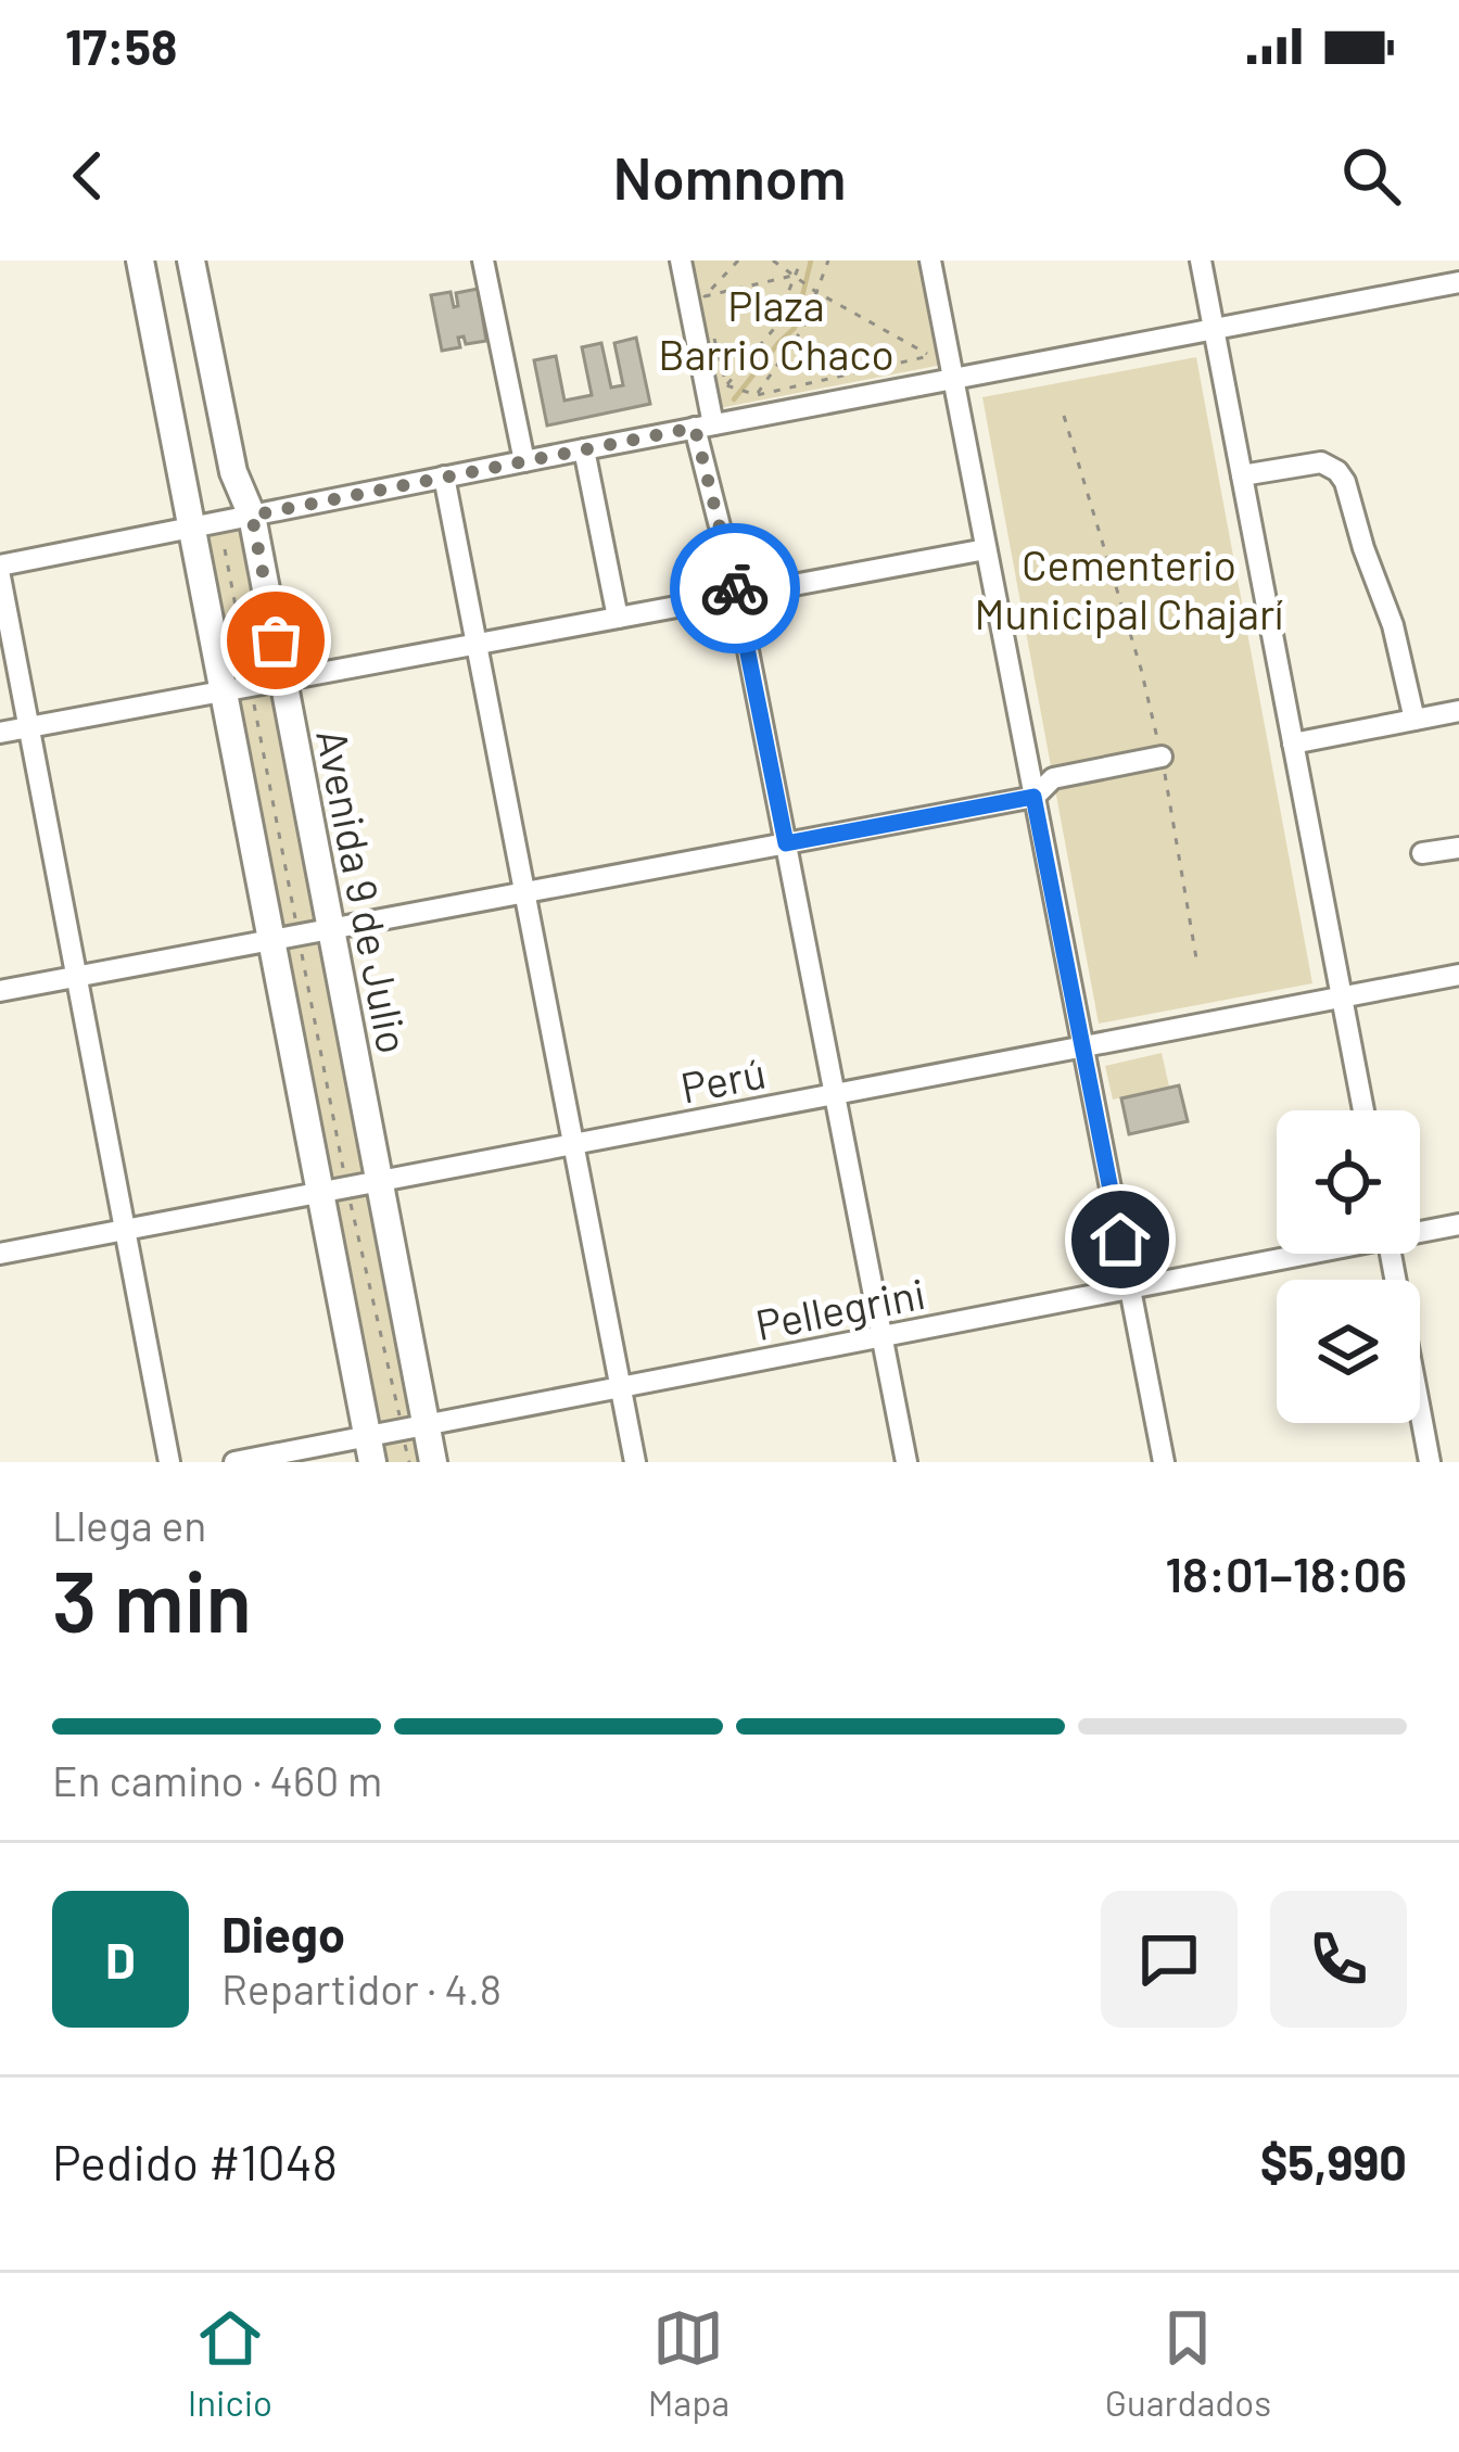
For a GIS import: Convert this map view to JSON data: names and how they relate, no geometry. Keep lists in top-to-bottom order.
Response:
{
  "streets": {
    "main road": ["Avenida 9 de Julio"],
    "street": ["Perú", "Pellegrini"]
  },
  "crossings": [
    ["Avenida 9 de Julio", "Perú"],
    ["Avenida 9 de Julio", "Pellegrini"]
  ],
  "parks": ["Plaza Barrio Chaco", "Cementerio Municipal Chajarí"],
  "page": {
    "status": "17:58",
    "header": "Nomnom",
    "heading": ["3 min", "Llega en", "18:01–18:06"],
    "panel": [
      "Diego",
      "Repartidor · 4.8",
      "Pedido #1048",
      "$5,990"
    ],
    "bar": "En camino · 460 m",
    "round": "D",
    "tabs": ["Inicio", "Mapa", "Guardados"]
  }
}
